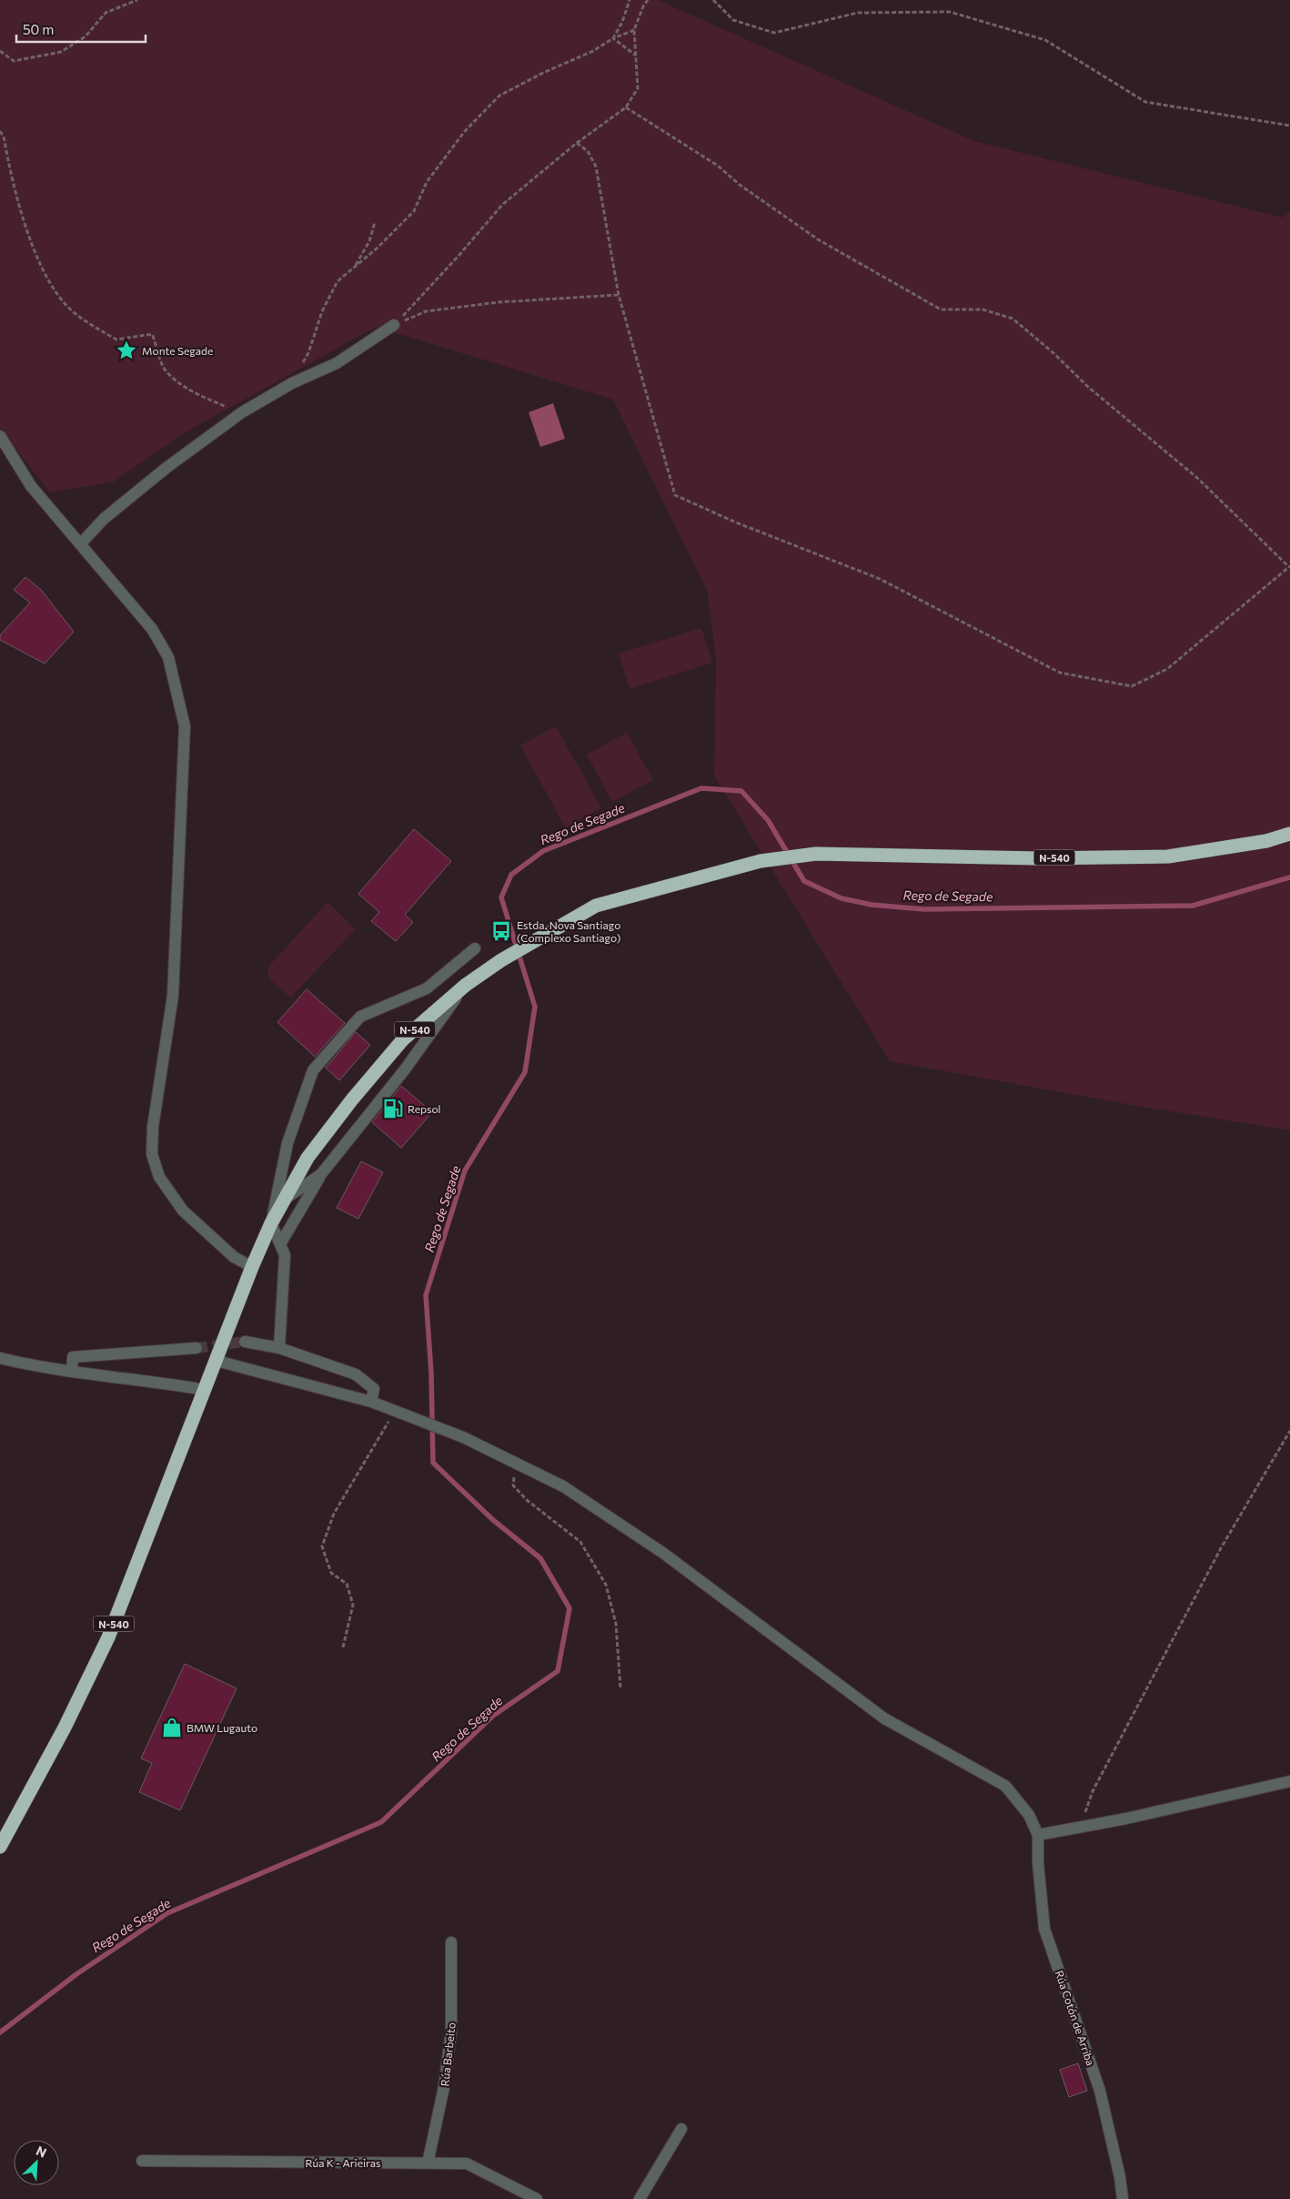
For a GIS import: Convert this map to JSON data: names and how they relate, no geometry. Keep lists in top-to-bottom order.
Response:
{
  "streets": {
    "highway": ["N-540"],
    "street": ["Rúa Cotón de Arriba", "Rúa Barbeito", "Rúa K - Arieiras"]
  },
  "crossings": [
    ["Rúa Barbeito", "Rúa K - Arieiras"]
  ],
  "water": ["Rego de Segade"],
  "places": {
    "place": ["Monte Segade"],
    "bus stop": ["Estda. Nova Santiago (Complexo Santiago)"],
    "fuel station": ["Repsol"],
    "shop": ["BMW Lugauto"]
  },
  "scale_bar": "50 m",
  "north": "top right"
}
